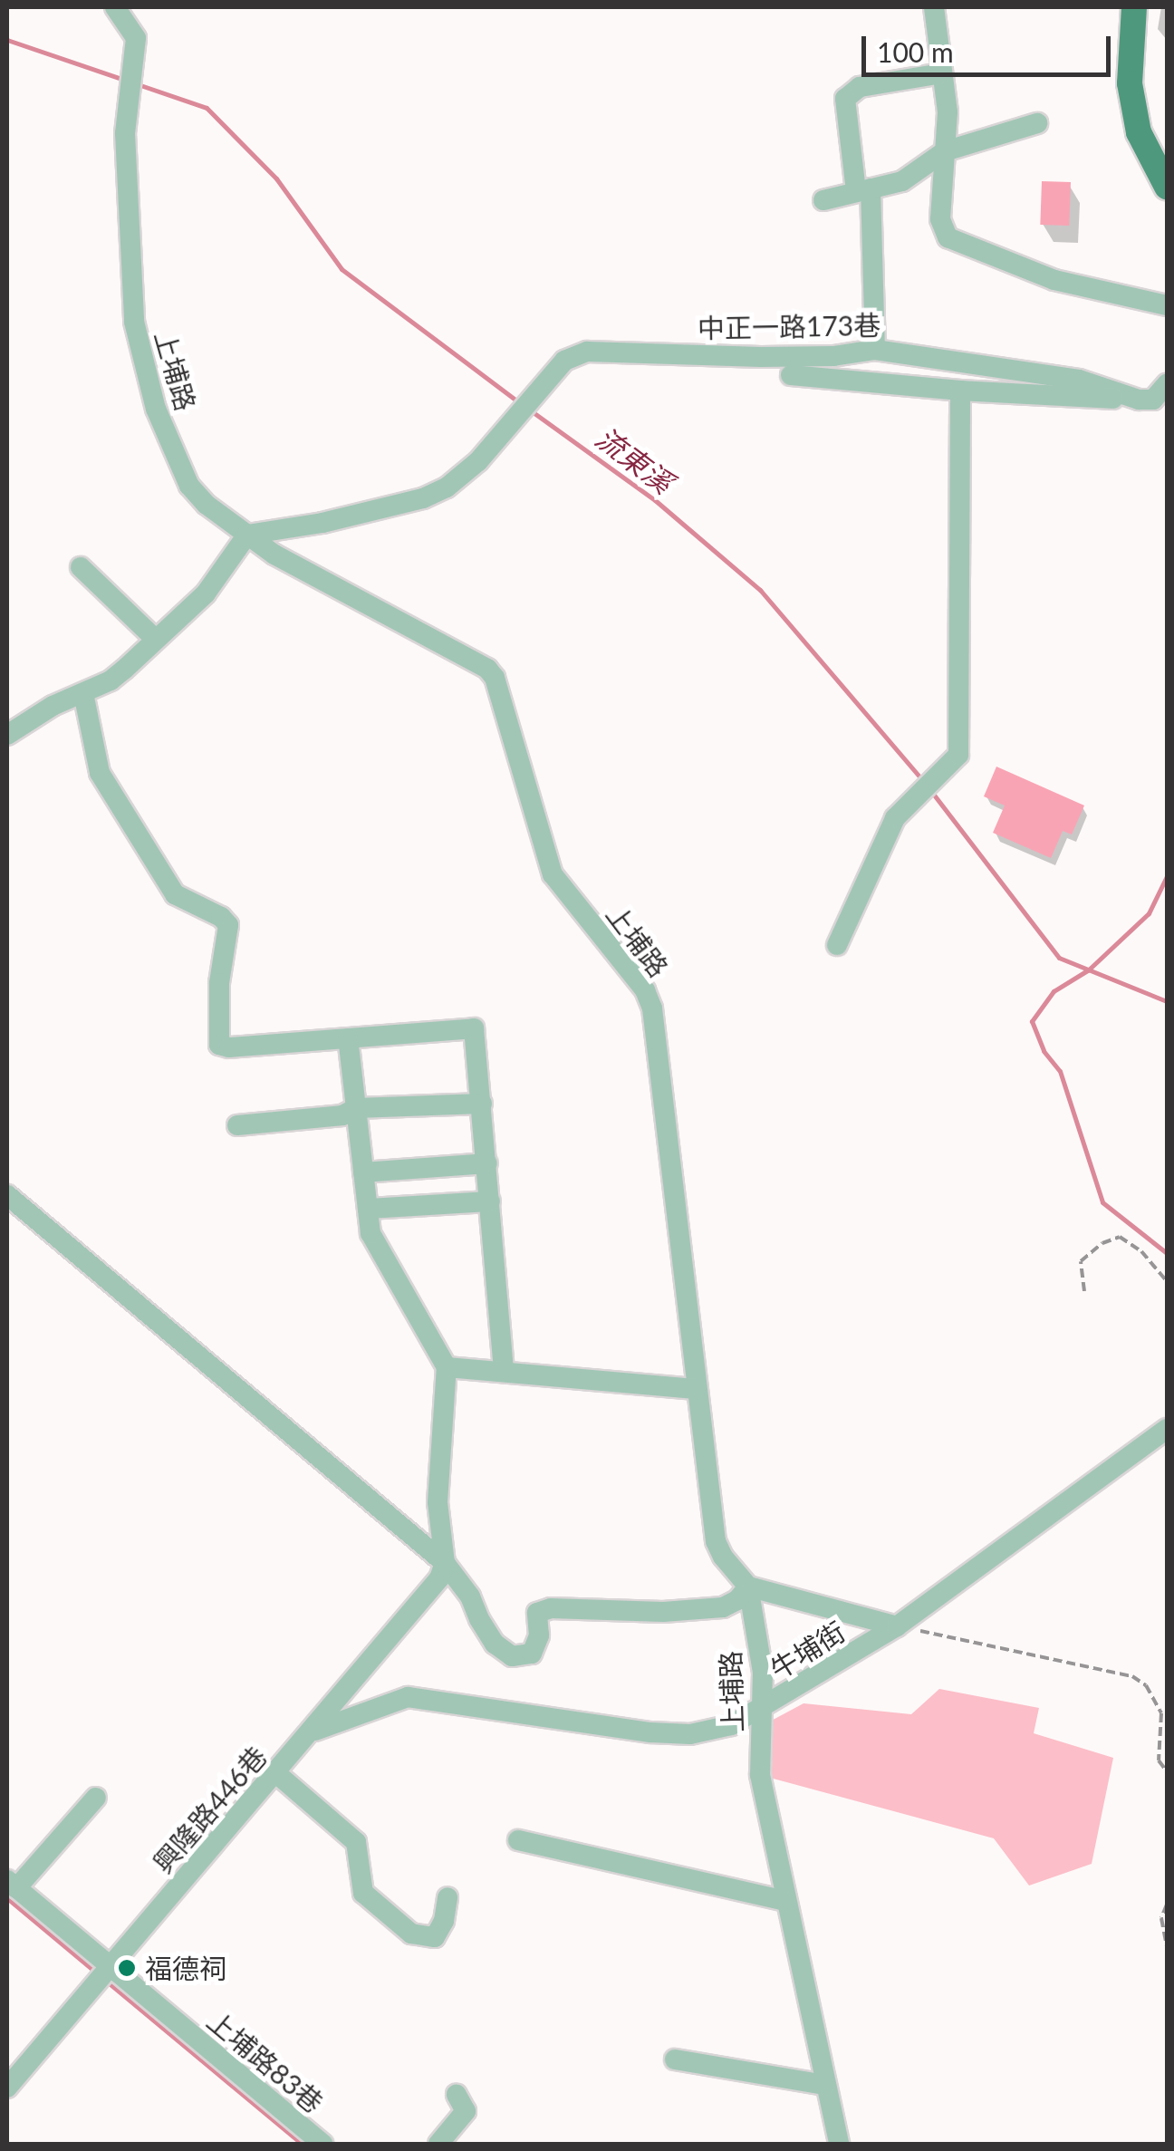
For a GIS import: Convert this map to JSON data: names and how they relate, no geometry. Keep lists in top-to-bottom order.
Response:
{
  "streets": {
    "street": [
      "中正一路173巷",
      "上埔路",
      "牛埔街",
      "興隆路446巷",
      "上埔路83巷"
    ]
  },
  "crossings": [
    ["中正一路173巷", "上埔路"],
    ["上埔路", "牛埔街"],
    ["牛埔街", "興隆路446巷"],
    ["興隆路446巷", "上埔路83巷"]
  ],
  "water": ["流東溪"],
  "places": ["福德祠"],
  "scale_bar": "100 m"
}
